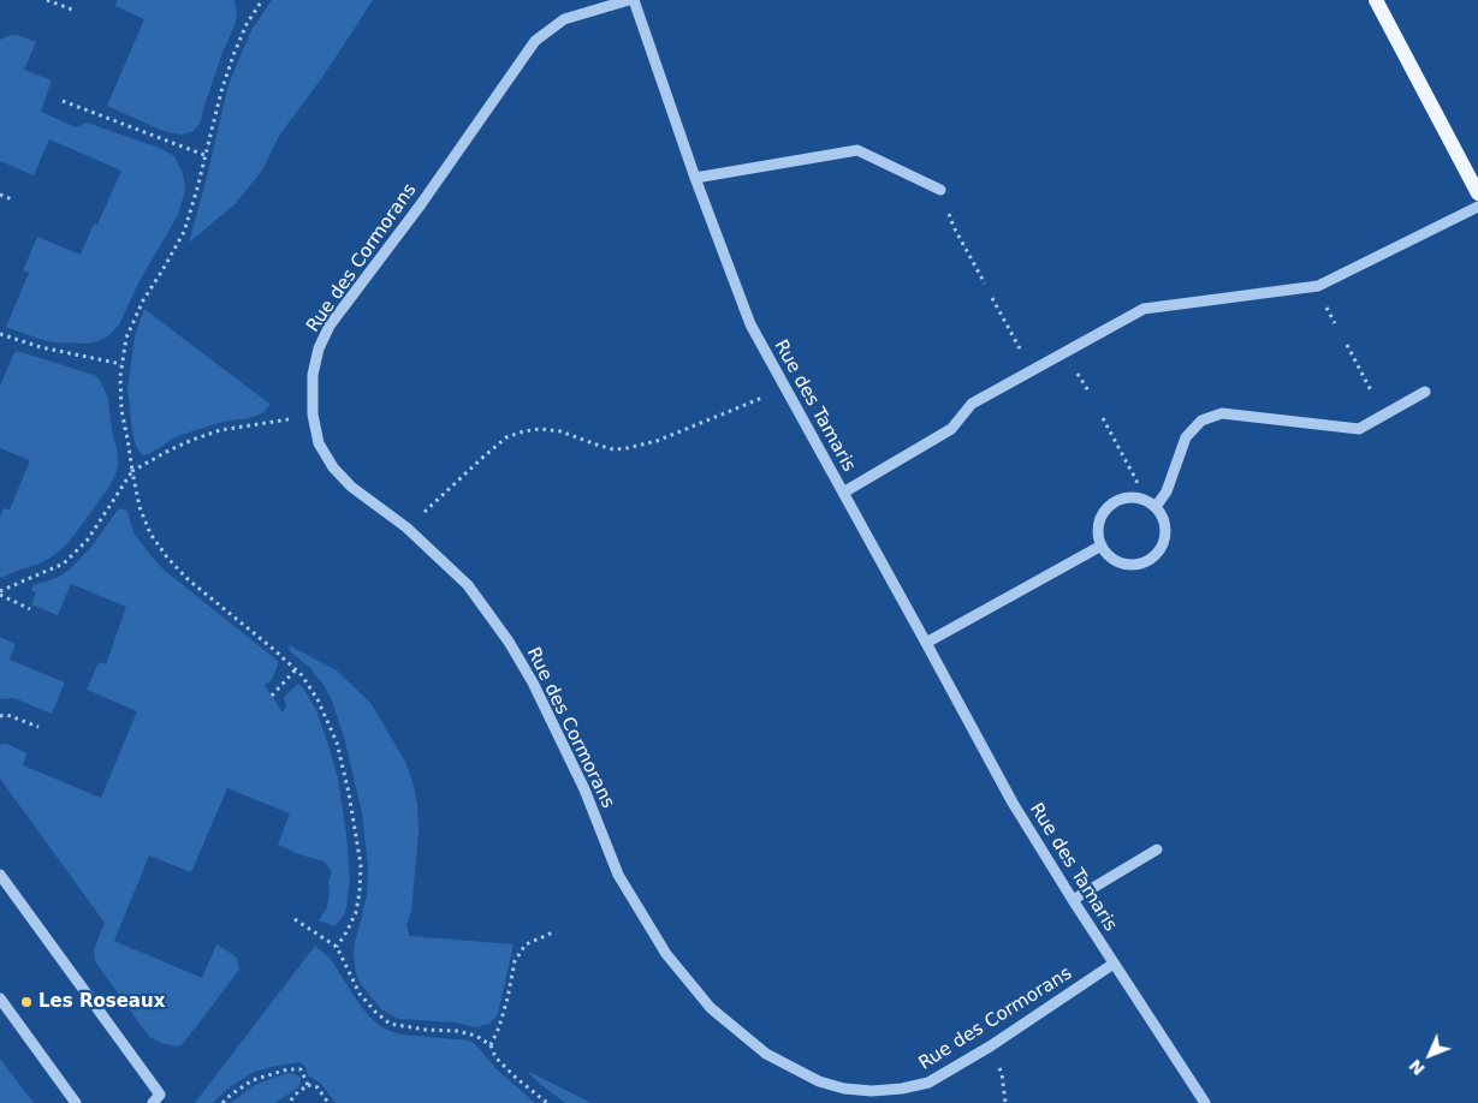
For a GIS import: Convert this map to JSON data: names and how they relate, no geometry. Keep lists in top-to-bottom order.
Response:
{
  "streets": {
    "street": ["Rue des Cormorans", "Rue des Tamaris"]
  },
  "crossings": [
    ["Rue des Cormorans", "Rue des Tamaris"]
  ],
  "places": ["Les Roseaux"],
  "north": "bottom left"
}
